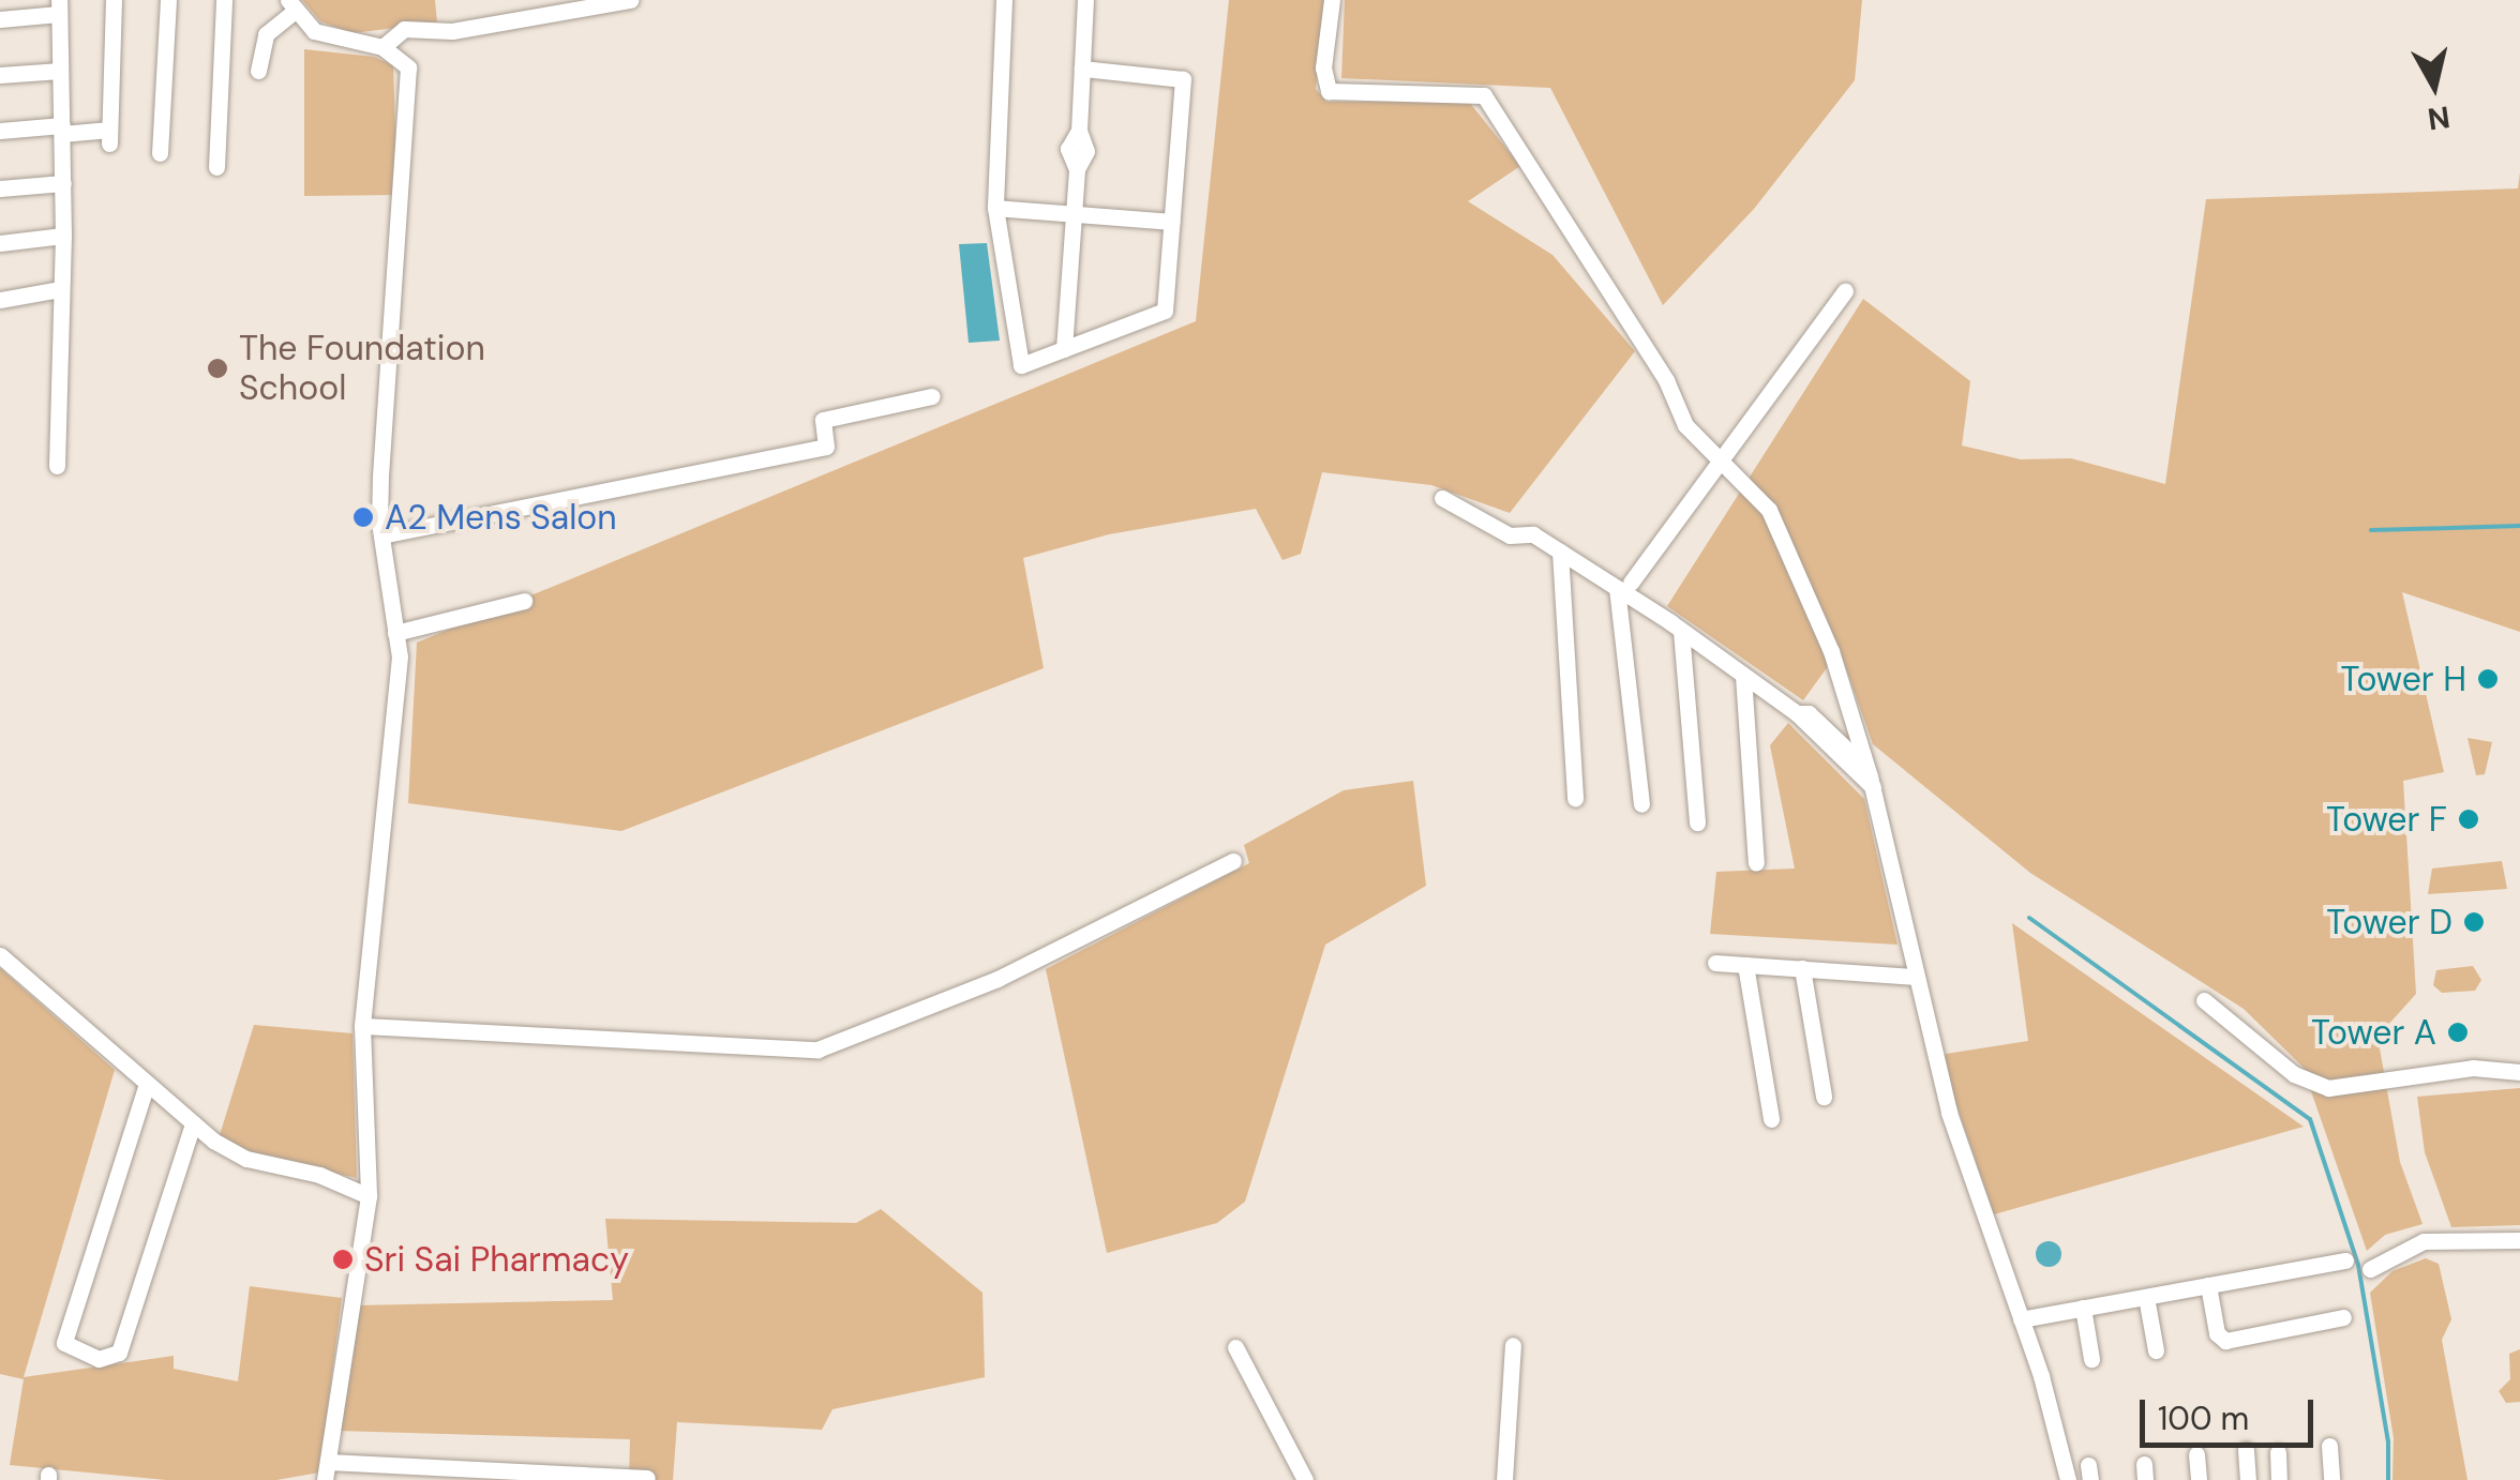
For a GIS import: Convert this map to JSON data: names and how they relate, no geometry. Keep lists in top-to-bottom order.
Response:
{
  "places": [
    "The Foundation School",
    "A2 Mens Salon",
    "Tower H",
    "Tower F",
    "Tower D",
    "Tower A",
    "Sri Sai Pharmacy"
  ],
  "scale_bar": "100 m",
  "north": "bottom"
}
